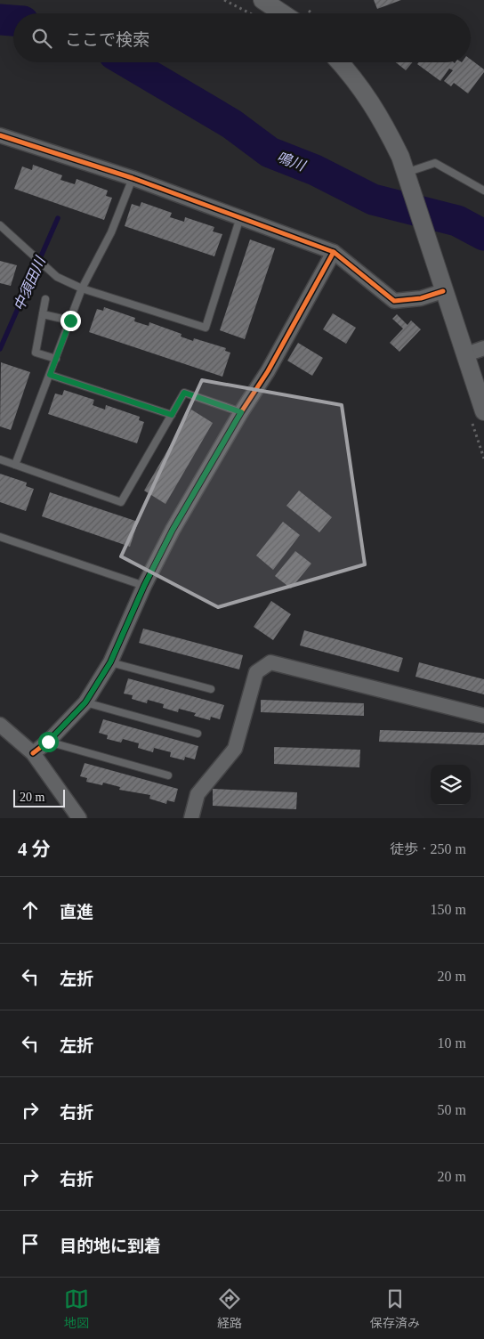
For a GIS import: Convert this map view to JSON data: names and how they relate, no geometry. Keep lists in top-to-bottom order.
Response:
{
  "water": ["鳴川", "中須田川"],
  "scale_bar": "20 m",
  "page": {
    "search": "ここで検索",
    "scale": "20 m",
    "heading": ["4 分", "徒歩 · 250 m"],
    "list": [
      ["直進", "150 m"],
      ["左折", "20 m"],
      ["左折", "10 m"],
      ["右折", "50 m"],
      ["右折", "20 m"],
      "目的地に到着"
    ],
    "nav": ["地図", "経路", "保存済み"]
  }
}
